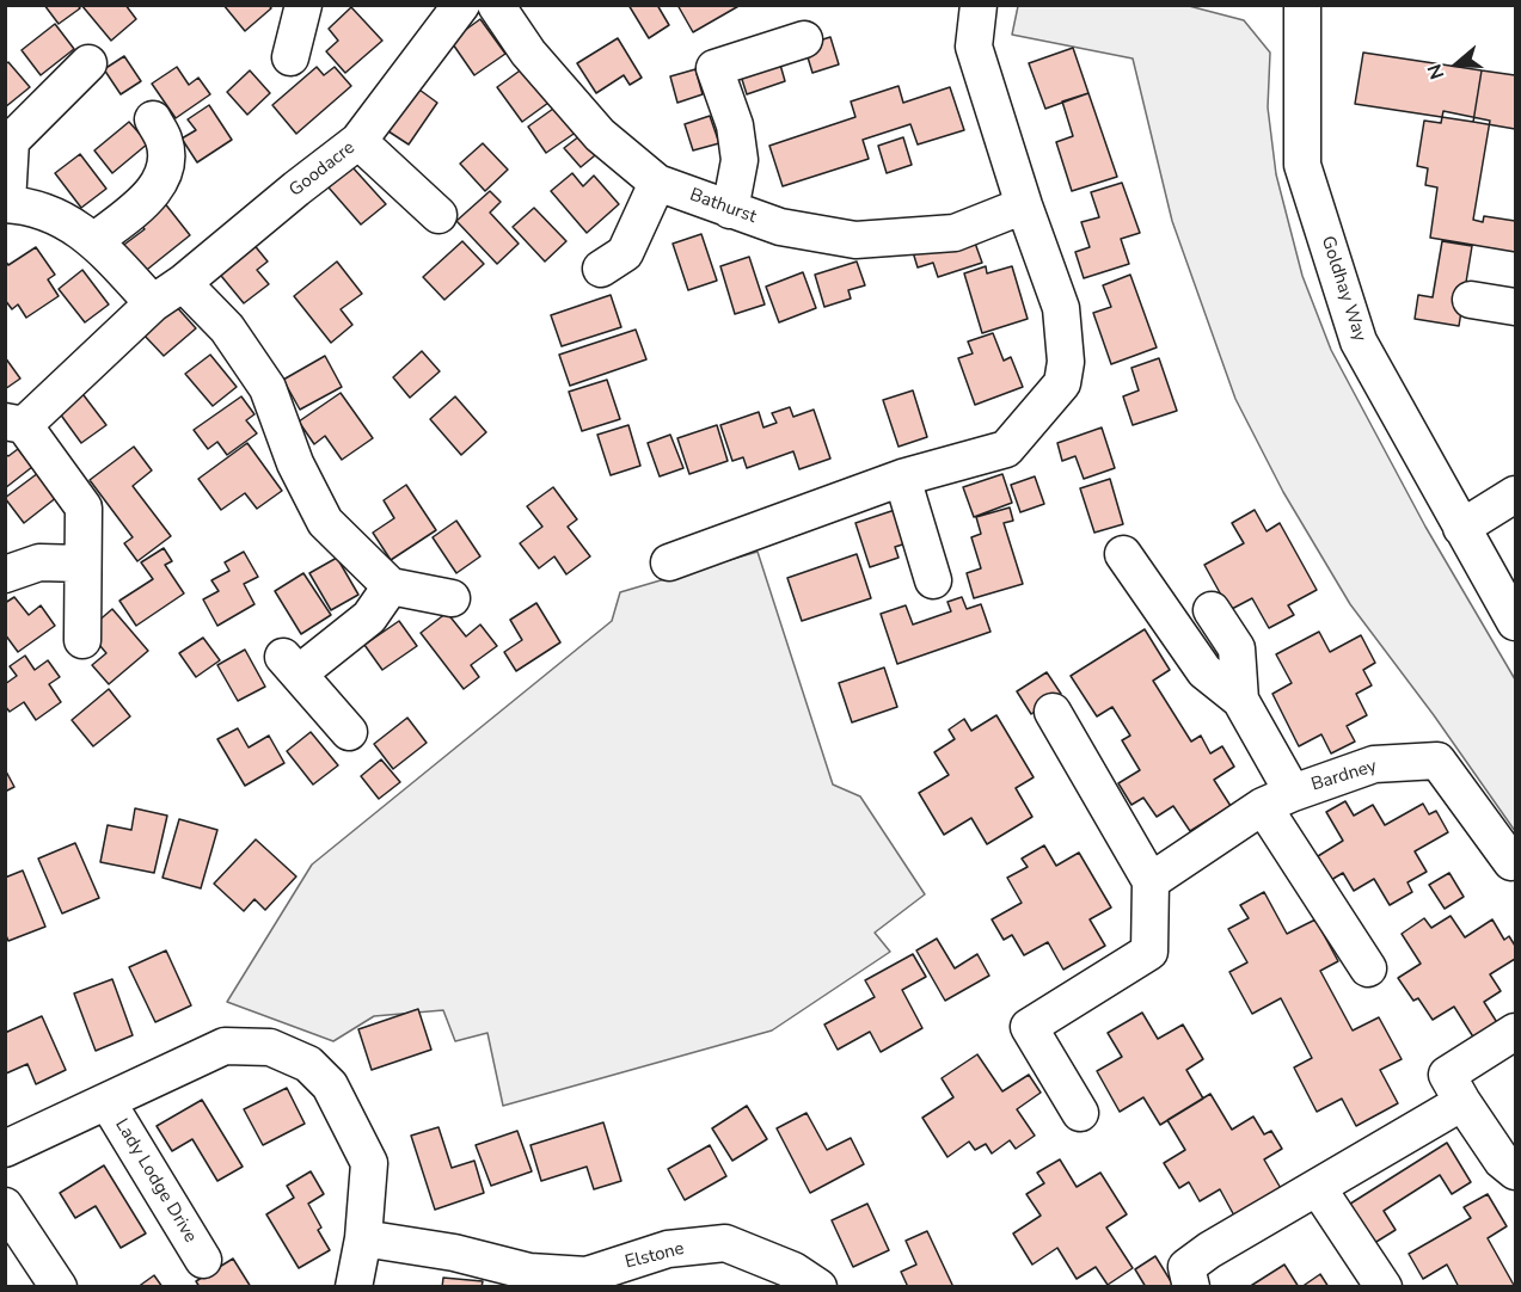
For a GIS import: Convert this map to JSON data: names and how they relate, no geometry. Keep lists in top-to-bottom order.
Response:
{
  "streets": {
    "street": [
      "Goodacre",
      "Bathurst",
      "Goldhay Way",
      "Bardney",
      "Lady Lodge Drive",
      "Elstone"
    ]
  },
  "crossings": [
    ["Lady Lodge Drive", "Elstone"]
  ],
  "north": "left"
}
